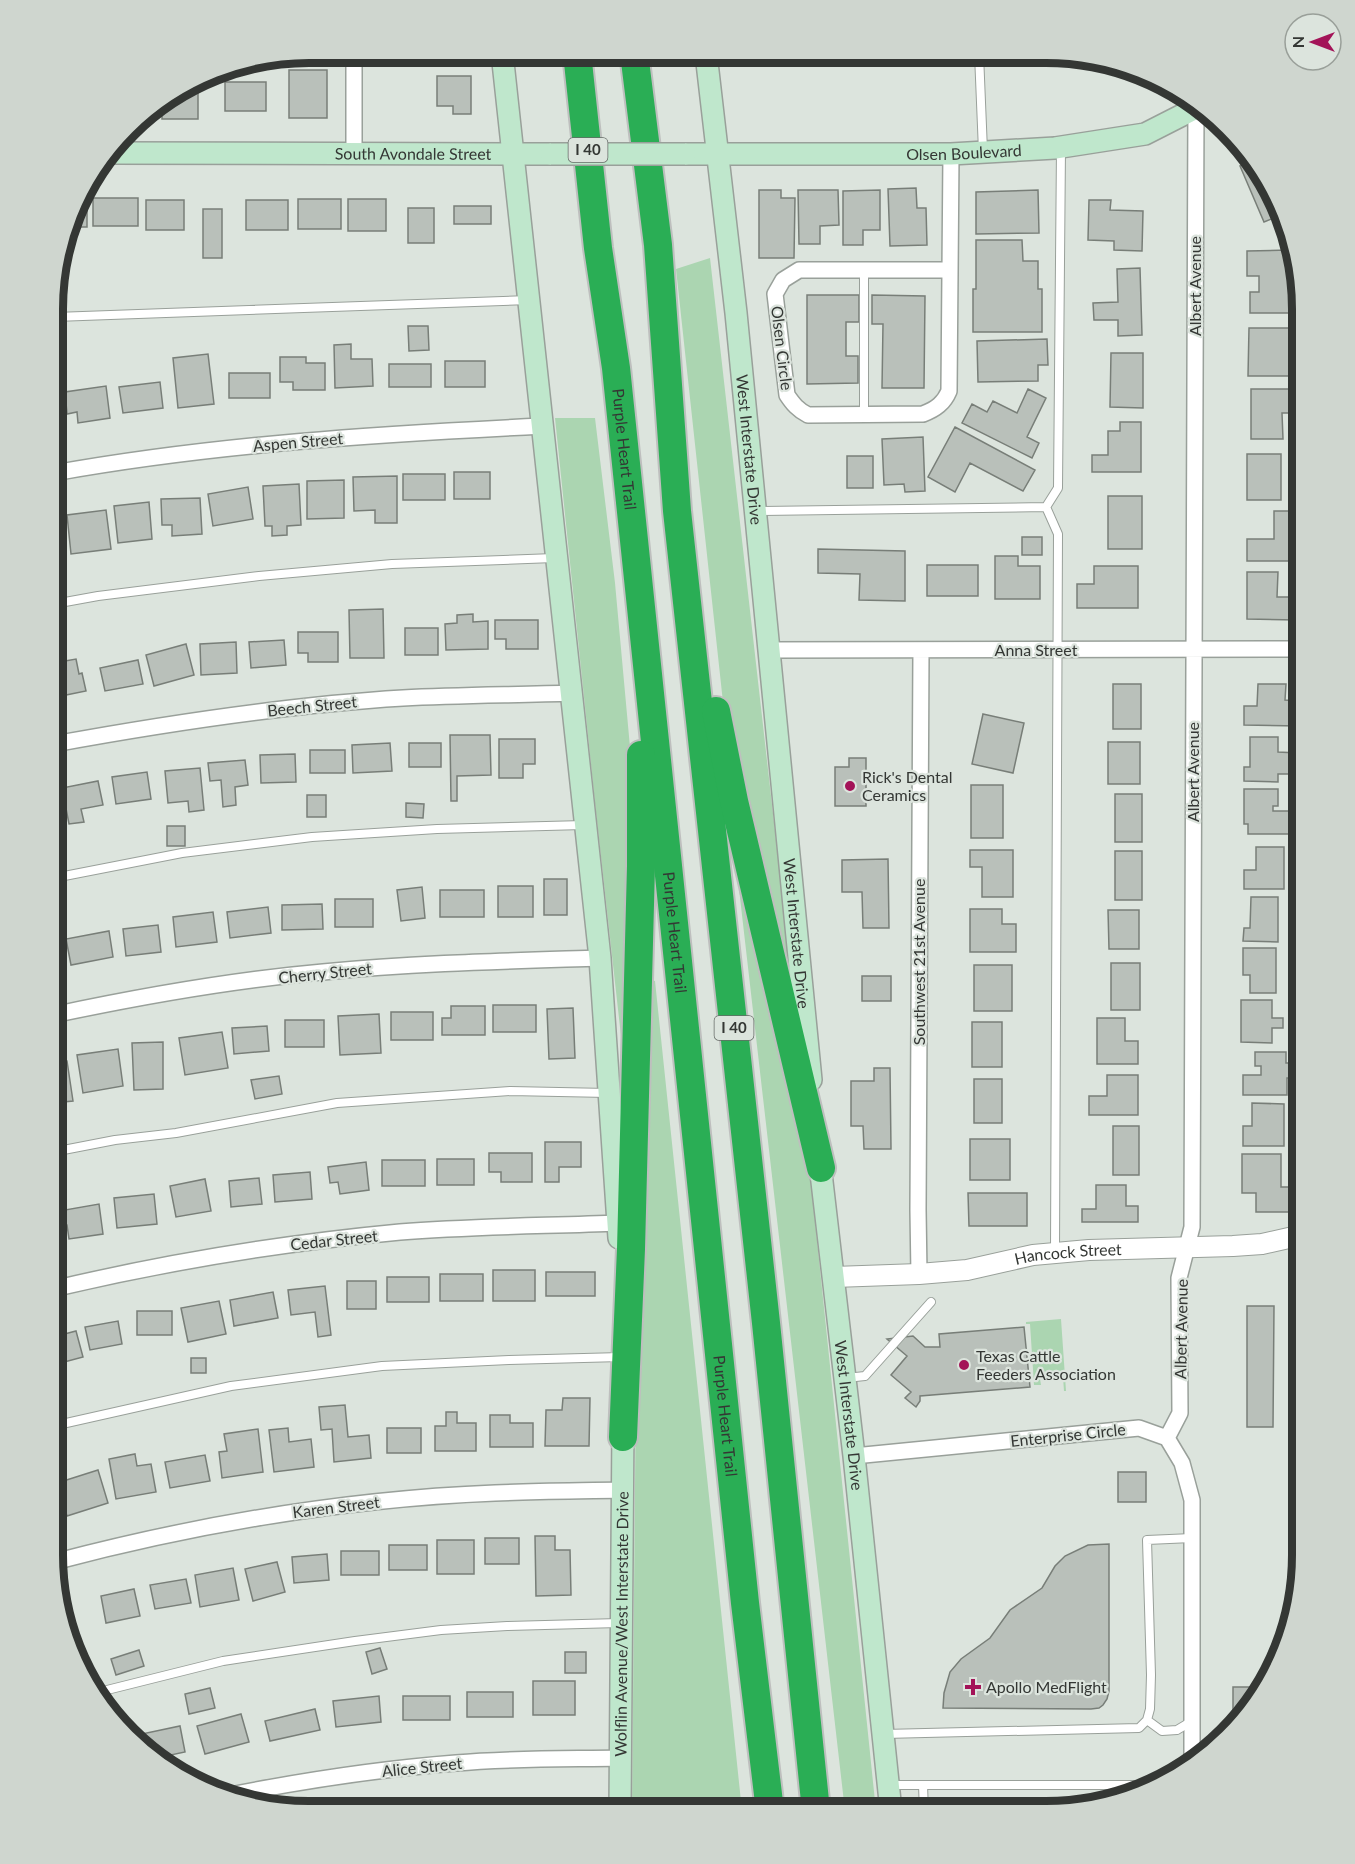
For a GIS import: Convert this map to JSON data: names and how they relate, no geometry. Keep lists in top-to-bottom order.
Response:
{
  "streets": {
    "highway": ["I 40", "Purple Heart Trail"],
    "main road": [
      "Olsen Boulevard",
      "South Avondale Street",
      "West Interstate Drive",
      "Wolflin Avenue/West Interstate Drive"
    ],
    "street": [
      "Albert Avenue",
      "Olsen Circle",
      "Aspen Street",
      "Anna Street",
      "Beech Street",
      "Southwest 21st Avenue",
      "Cherry Street",
      "Cedar Street",
      "Hancock Street",
      "Enterprise Circle",
      "Karen Street",
      "Alice Street"
    ]
  },
  "crossings": [
    ["Olsen Boulevard", "South Avondale Street"],
    ["Olsen Boulevard", "Olsen Circle"],
    ["Olsen Boulevard", "West Interstate Drive"],
    ["South Avondale Street", "West Interstate Drive"],
    ["Albert Avenue", "Anna Street"],
    ["Albert Avenue", "Hancock Street"],
    ["Albert Avenue", "Enterprise Circle"],
    ["West Interstate Drive", "Anna Street"],
    ["West Interstate Drive", "Hancock Street"],
    ["West Interstate Drive", "Enterprise Circle"],
    ["Anna Street", "Southwest 21st Avenue"],
    ["Southwest 21st Avenue", "Hancock Street"],
    ["Karen Street", "Wolflin Avenue/West Interstate Drive"],
    ["Wolflin Avenue/West Interstate Drive", "Alice Street"]
  ],
  "places": {
    "other": ["Rick's Dental Ceramics", "Texas Cattle Feeders Association"],
    "health": ["Apollo MedFlight"]
  },
  "north": "left"
}
